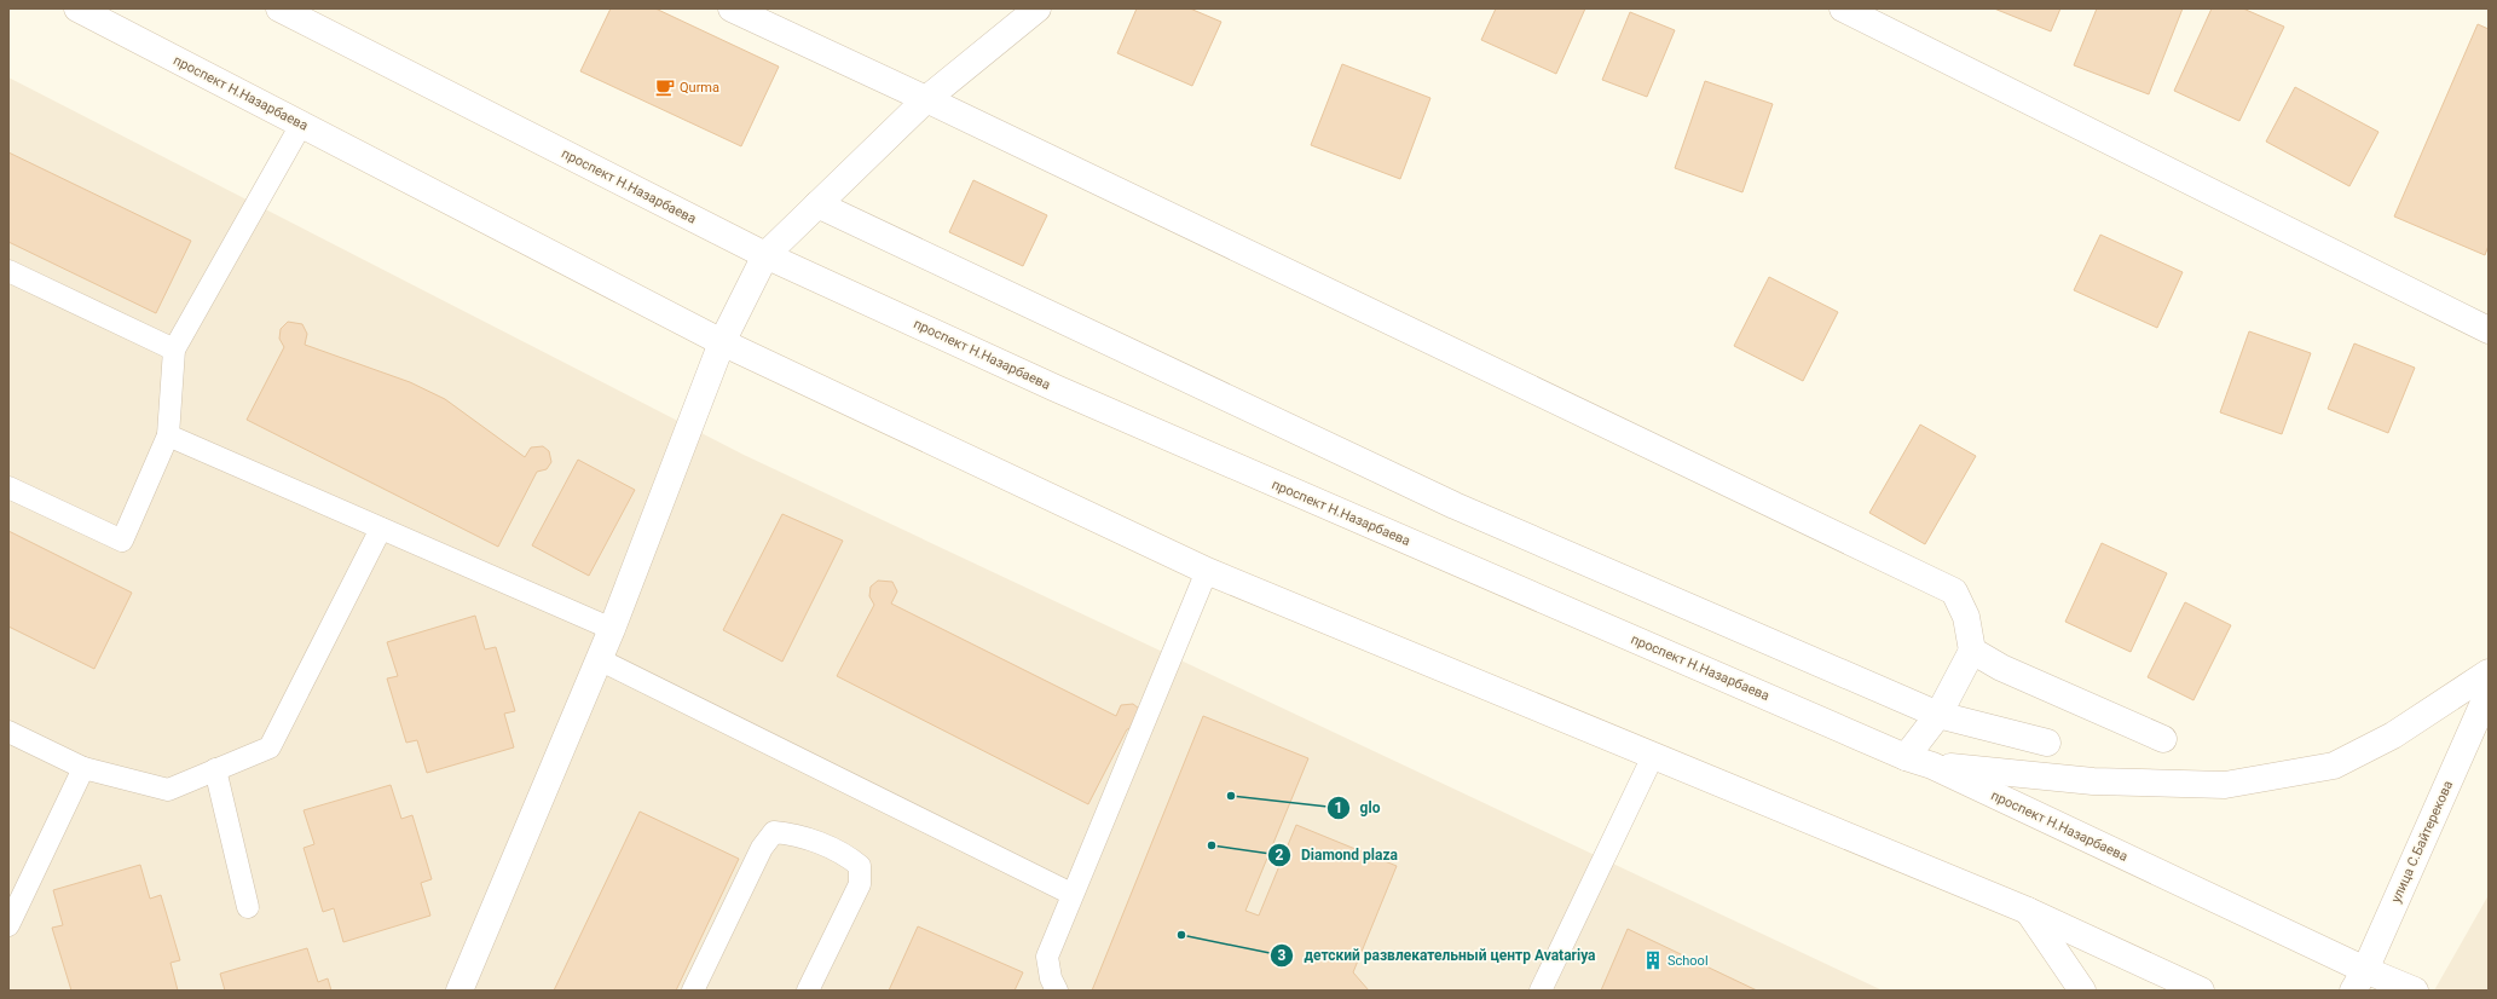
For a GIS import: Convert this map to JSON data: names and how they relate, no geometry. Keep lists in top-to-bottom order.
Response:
{
  "streets": {
    "main road": ["проспект Н.Назарбаева", "улица С.Байтерекова"]
  },
  "crossings": [
    ["проспект Н.Назарбаева", "улица С.Байтерекова"]
  ],
  "places": {
    "cafe": ["Qurma"],
    "other": ["glo", "Diamond plaza", "детский развлекательный центр Avatariya"],
    "building": ["School"]
  }
}
